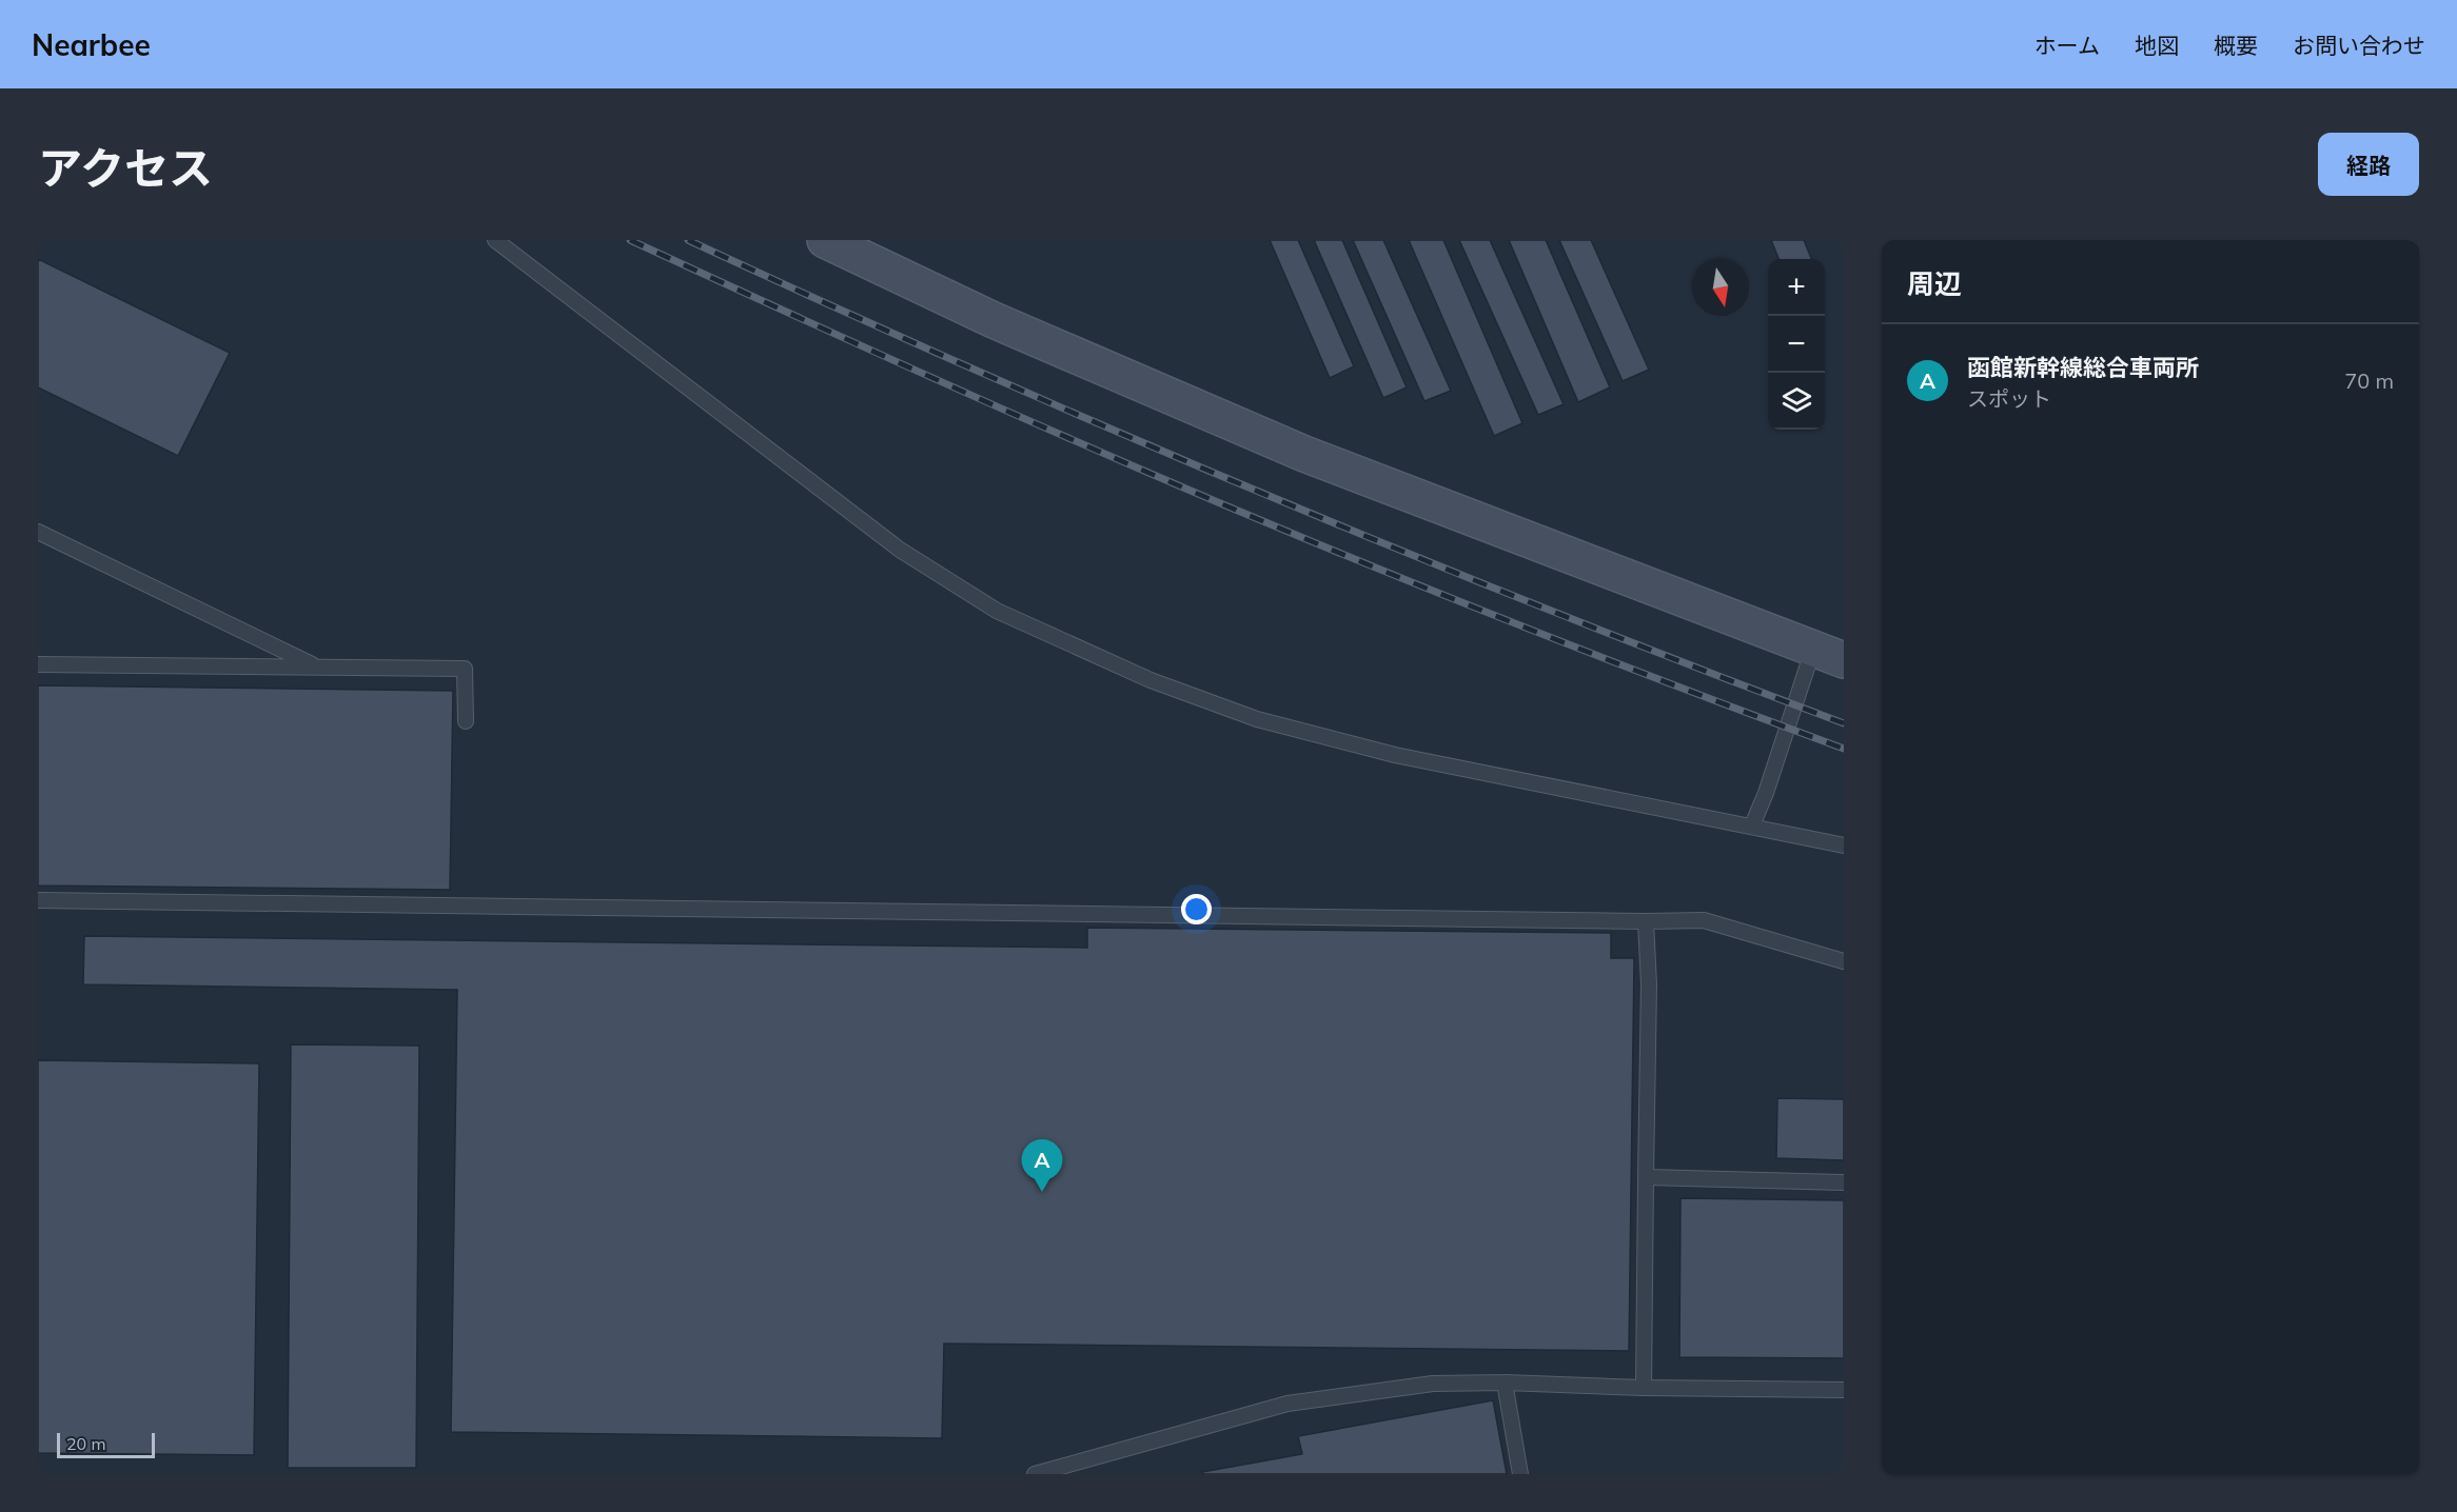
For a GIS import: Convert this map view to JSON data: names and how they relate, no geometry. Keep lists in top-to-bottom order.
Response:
{
  "scale_bar": "20 m",
  "north": "bottom",
  "page": {
    "header": "Nearbee",
    "nav": [
      "ホーム",
      "地図",
      "概要",
      "お問い合わせ"
    ],
    "title": "アクセス",
    "buttons": "経路",
    "heading": "周辺",
    "map_buttons": ["+", "−"],
    "list": [
      {
        "mark": "A",
        "name": "函館新幹線総合車両所",
        "note": "スポット",
        "value": "70 m"
      }
    ],
    "pins": "A",
    "scale": "20 m"
  }
}
